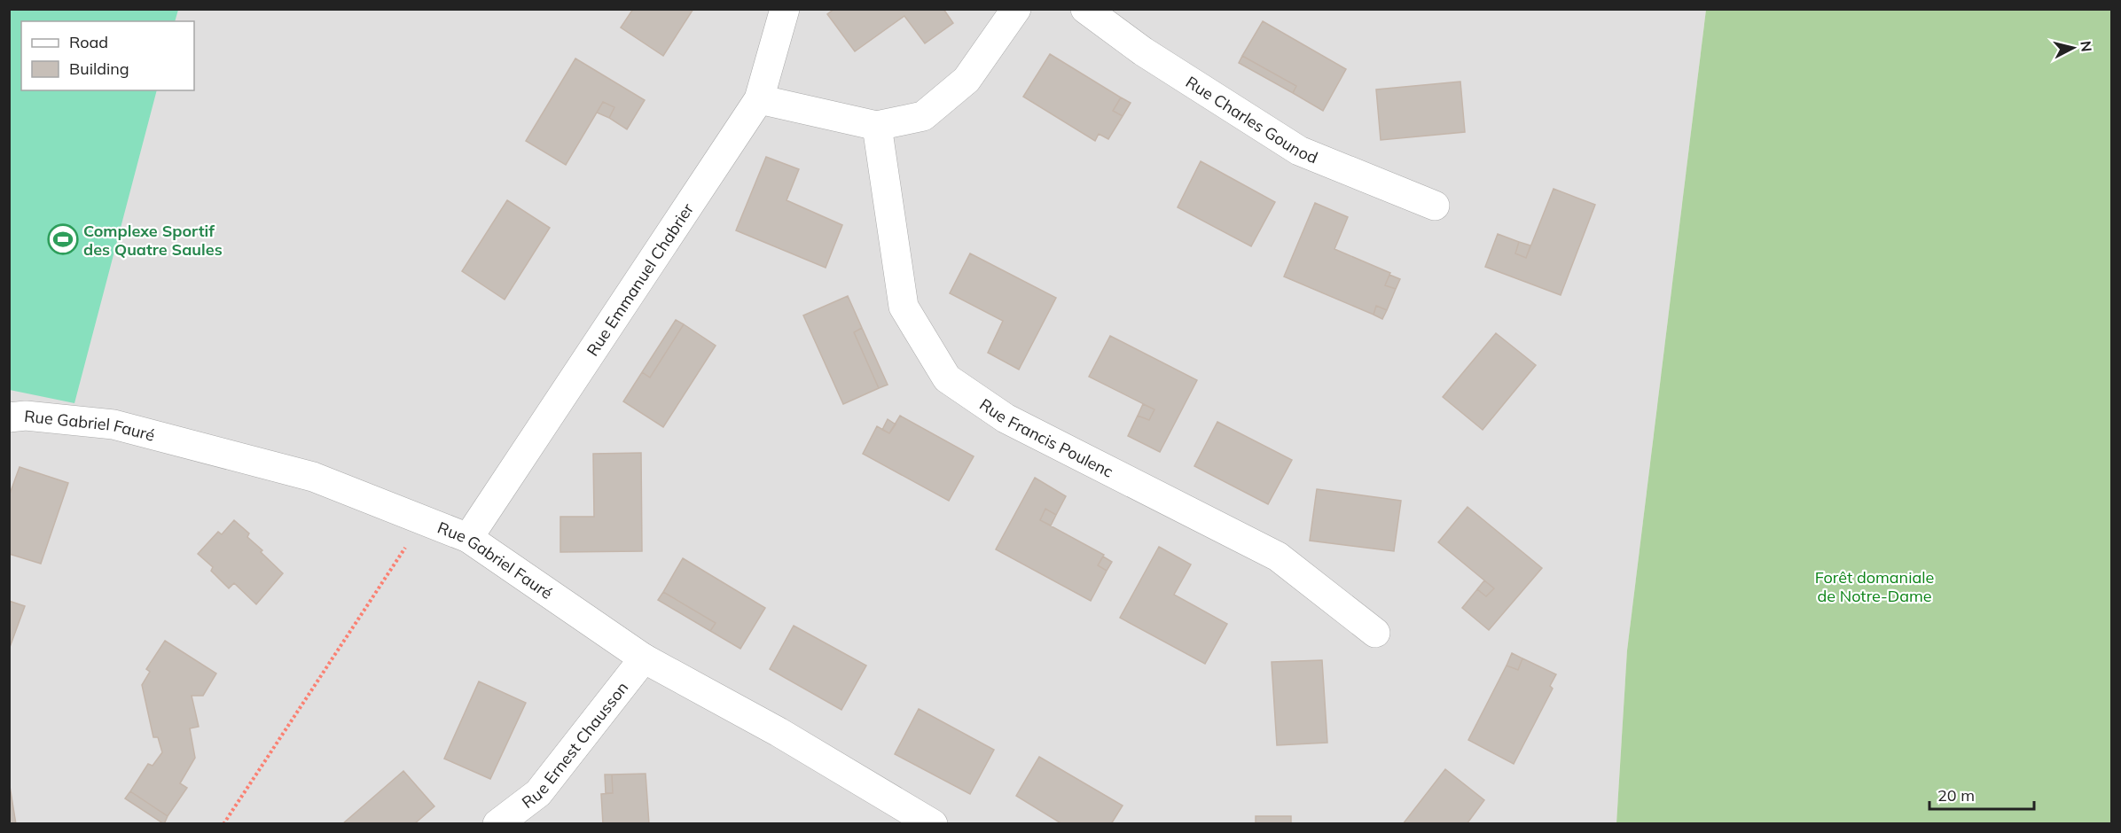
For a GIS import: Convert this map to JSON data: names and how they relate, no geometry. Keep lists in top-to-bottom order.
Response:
{
  "streets": {
    "street": [
      "Rue Charles Gounod",
      "Rue Emmanuel Chabrier",
      "Rue Gabriel Fauré",
      "Rue Francis Poulenc",
      "Rue Ernest Chausson"
    ]
  },
  "crossings": [
    ["Rue Emmanuel Chabrier", "Rue Gabriel Fauré"],
    ["Rue Gabriel Fauré", "Rue Ernest Chausson"]
  ],
  "parks": ["Forêt domaniale de Notre-Dame"],
  "places": {
    "sports": ["Complexe Sportif des Quatre Saules"]
  },
  "legend": ["Road", "Building"],
  "scale_bar": "20 m",
  "north": "right"
}
